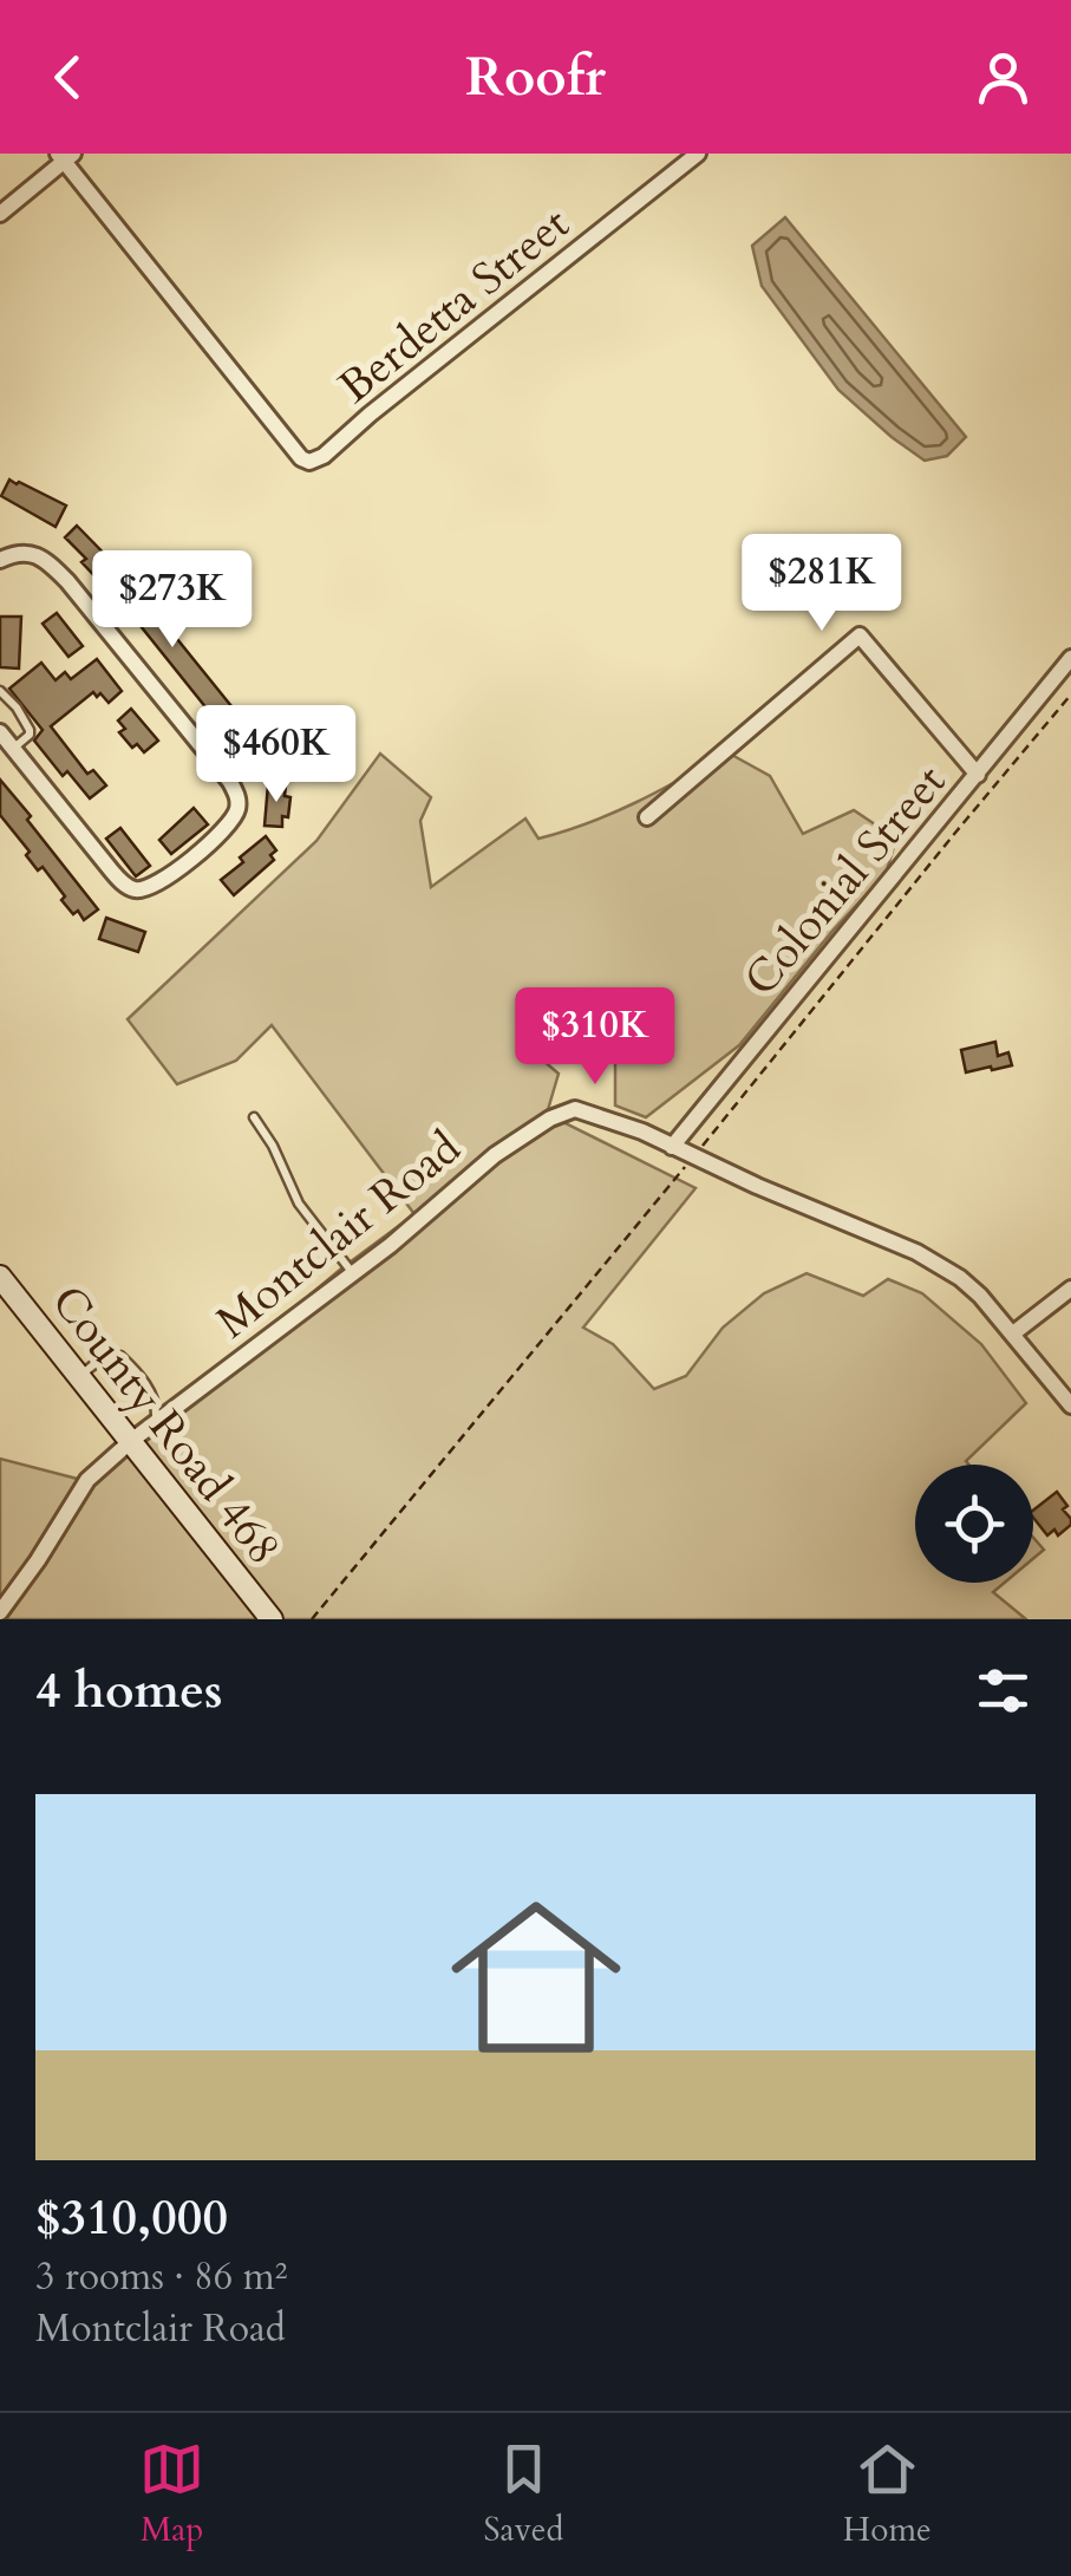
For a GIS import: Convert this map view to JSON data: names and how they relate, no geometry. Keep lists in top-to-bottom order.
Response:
{
  "streets": {
    "street": [
      "Berdetta Street",
      "Colonial Street",
      "Montclair Road",
      "County Road 468"
    ]
  },
  "crossings": [
    ["Colonial Street", "Montclair Road"],
    ["Montclair Road", "County Road 468"]
  ],
  "page": {
    "header": "Roofr",
    "price": [
      "$281K",
      "$273K",
      "$460K",
      "$310K"
    ],
    "heading": "4 homes",
    "list": [
      {
        "name": "$310,000",
        "note": "3 rooms · 86 m² · Montclair Road"
      }
    ],
    "tabs": ["Map", "Saved", "Home"]
  }
}
